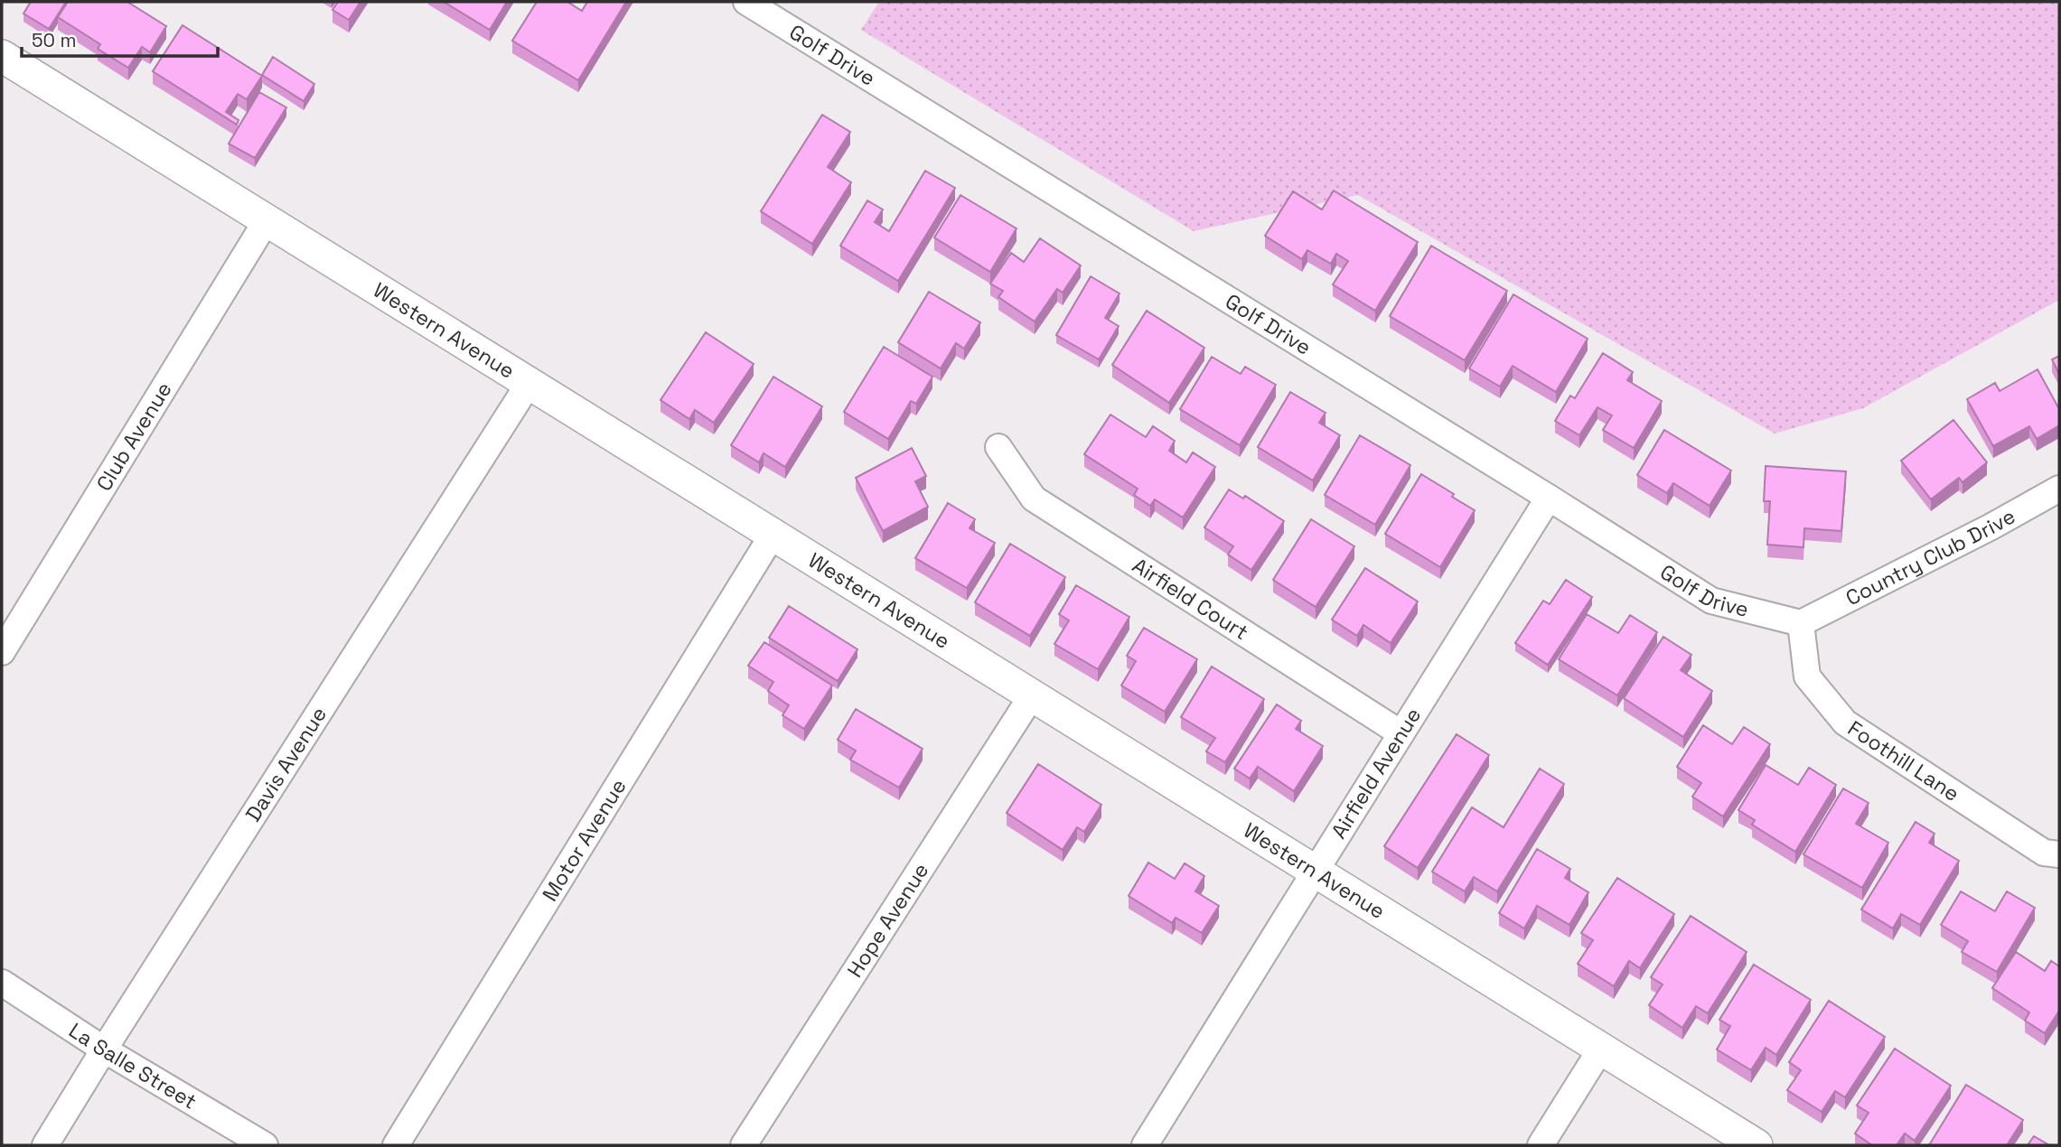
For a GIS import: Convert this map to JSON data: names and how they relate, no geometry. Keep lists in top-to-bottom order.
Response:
{
  "streets": {
    "street": [
      "Golf Drive",
      "Western Avenue",
      "Club Avenue",
      "Country Club Drive",
      "Airfield Court",
      "Foothill Lane",
      "Davis Avenue",
      "Airfield Avenue",
      "Motor Avenue",
      "Hope Avenue",
      "La Salle Street"
    ]
  },
  "crossings": [
    ["Golf Drive", "Country Club Drive"],
    ["Golf Drive", "Foothill Lane"],
    ["Golf Drive", "Airfield Avenue"],
    ["Western Avenue", "Club Avenue"],
    ["Western Avenue", "Davis Avenue"],
    ["Western Avenue", "Airfield Avenue"],
    ["Western Avenue", "Motor Avenue"],
    ["Western Avenue", "Hope Avenue"],
    ["Country Club Drive", "Foothill Lane"],
    ["Airfield Court", "Airfield Avenue"],
    ["Davis Avenue", "La Salle Street"]
  ],
  "scale_bar": "50 m"
}
